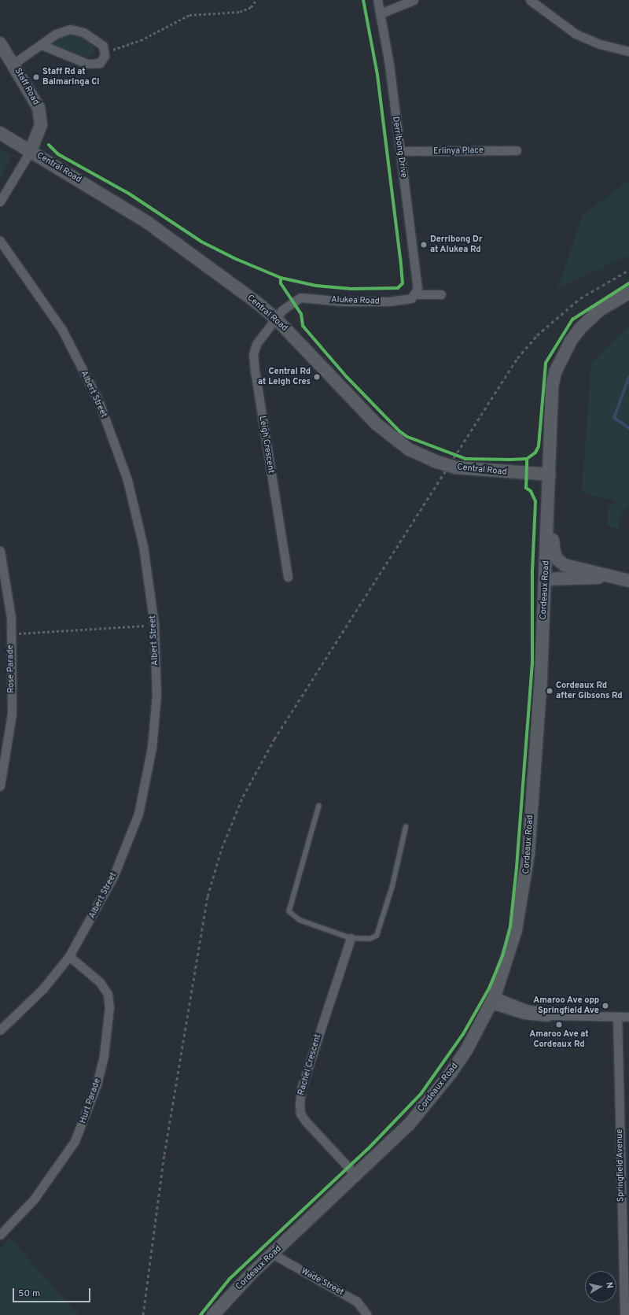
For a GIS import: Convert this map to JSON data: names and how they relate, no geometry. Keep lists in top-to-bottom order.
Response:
{
  "streets": {
    "main road": ["Staff Road", "Central Road", "Cordeaux Road"],
    "street": [
      "Derribong Drive",
      "Erlinya Place",
      "Alukea Road",
      "Albert Street",
      "Leigh Crescent",
      "Rose Parade",
      "Rachel Crescent",
      "Hurt Parade",
      "Springfield Avenue",
      "Wade Street"
    ]
  },
  "crossings": [
    ["Staff Road", "Central Road"],
    ["Derribong Drive", "Erlinya Place"],
    ["Derribong Drive", "Alukea Road"],
    ["Central Road", "Alukea Road"],
    ["Central Road", "Leigh Crescent"],
    ["Central Road", "Cordeaux Road"],
    ["Alukea Road", "Leigh Crescent"],
    ["Albert Street", "Hurt Parade"],
    ["Cordeaux Road", "Rachel Crescent"],
    ["Cordeaux Road", "Wade Street"]
  ],
  "places": [
    "Staff Rd at Balmaringa Cl",
    "Derribong Dr at Alukea Rd",
    "Central Rd at Leigh Cres",
    "Cordeaux Rd after Gibsons Rd",
    "Amaroo Ave opp Springfield Ave",
    "Amaroo Ave at Cordeaux Rd"
  ],
  "scale_bar": "50 m",
  "north": "right"
}
